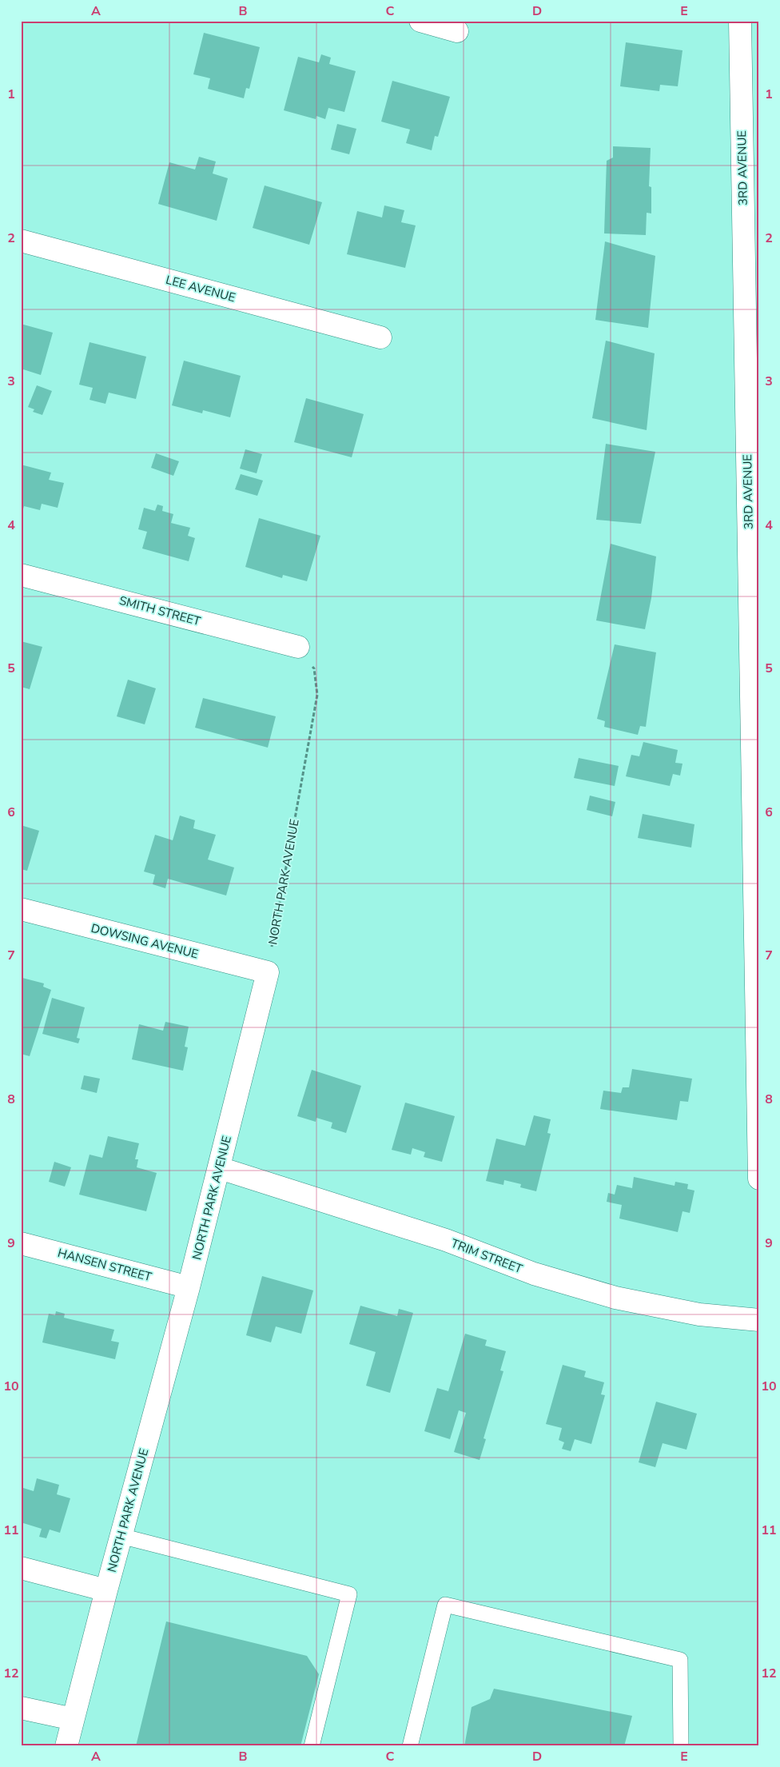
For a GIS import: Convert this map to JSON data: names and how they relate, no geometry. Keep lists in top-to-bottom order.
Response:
{
  "streets": {
    "street": [
      "3RD AVENUE",
      "LEE AVENUE",
      "SMITH STREET",
      "NORTH PARK AVENUE",
      "DOWSING AVENUE",
      "TRIM STREET",
      "HANSEN STREET"
    ]
  },
  "crossings": [
    ["SMITH STREET", "NORTH PARK AVENUE"],
    ["NORTH PARK AVENUE", "DOWSING AVENUE"],
    ["NORTH PARK AVENUE", "TRIM STREET"],
    ["NORTH PARK AVENUE", "HANSEN STREET"]
  ],
  "grid": {
    "columns": [
      "A",
      "B",
      "C",
      "D",
      "E"
    ],
    "rows": [
      "1",
      "2",
      "3",
      "4",
      "5",
      "6",
      "7",
      "8",
      "9",
      "10",
      "11",
      "12"
    ]
  }
}
